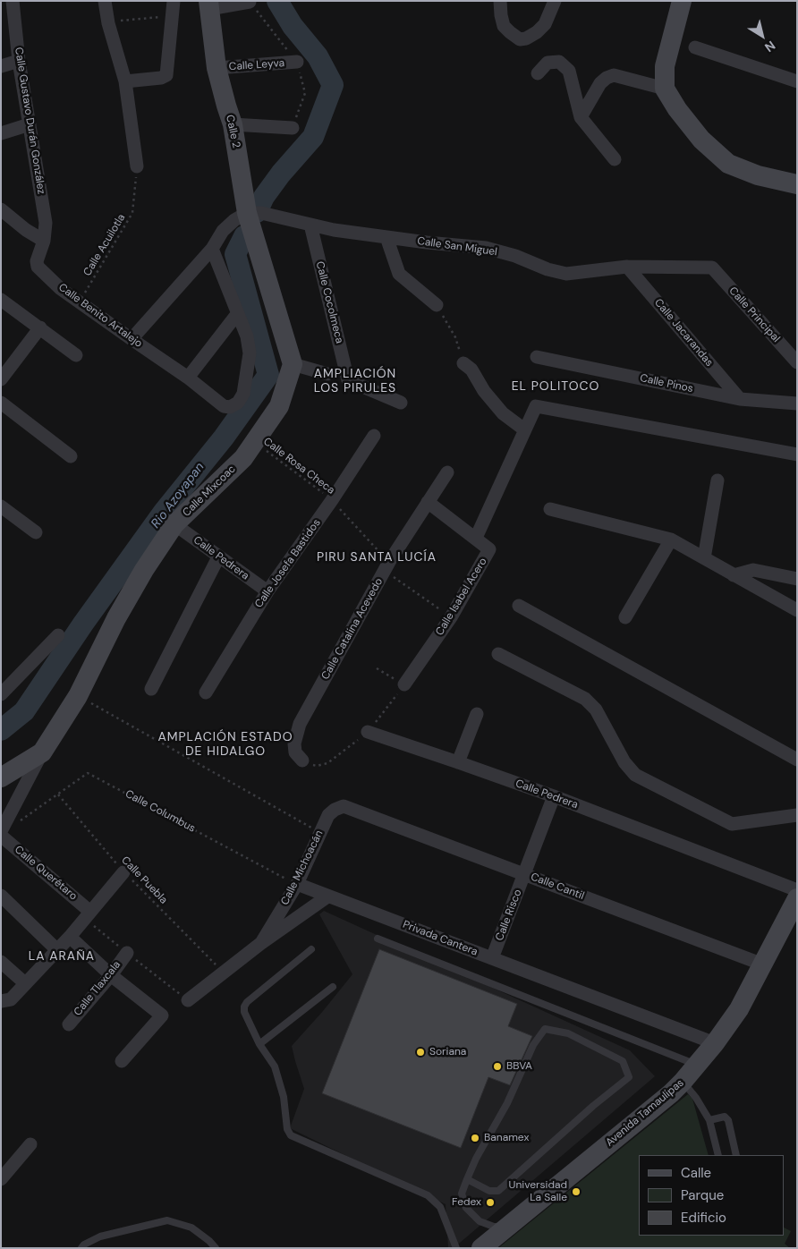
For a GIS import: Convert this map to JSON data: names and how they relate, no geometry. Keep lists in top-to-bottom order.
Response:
{
  "streets": {
    "street": [
      "Calle Leyva",
      "Calle Gustavo Durán González",
      "Calle 2",
      "Calle San Miguel",
      "Calle Cocolmeca",
      "Calle Principal",
      "Calle Benito Artalejo",
      "Calle Jacarandas",
      "Calle Pinos",
      "Calle Mixcoac",
      "Calle Pedrera",
      "Calle Josefa Bastidos",
      "Calle Isabel Acero",
      "Calle Catalina Acevedo",
      "Calle Michoacán",
      "Calle Querétaro",
      "Calle Cantil",
      "Calle Risco",
      "Privada Cantera",
      "Calle Tlaxcala",
      "Avenida Tamaulipas"
    ],
    "path": [
      "Calle Acuilotla",
      "Calle Rosa Checa",
      "Calle Columbus",
      "Calle Puebla"
    ]
  },
  "crossings": [
    ["Calle Leyva", "Calle 2"],
    ["Calle Gustavo Durán González", "Calle Benito Artalejo"],
    ["Calle 2", "Calle San Miguel"],
    ["Calle Acuilotla", "Calle Benito Artalejo"],
    ["Calle San Miguel", "Calle Cocolmeca"],
    ["Calle San Miguel", "Calle Principal"],
    ["Calle San Miguel", "Calle Jacarandas"],
    ["Calle Jacarandas", "Calle Pinos"],
    ["Calle Rosa Checa", "Calle Mixcoac"],
    ["Calle Rosa Checa", "Calle Josefa Bastidos"],
    ["Calle Rosa Checa", "Calle Isabel Acero"],
    ["Calle Rosa Checa", "Calle Catalina Acevedo"],
    ["Calle Mixcoac", "Calle Pedrera"],
    ["Calle Pedrera", "Calle Josefa Bastidos"],
    ["Calle Pedrera", "Calle Risco"],
    ["Calle Columbus", "Calle Michoacán"],
    ["Calle Columbus", "Calle Puebla"],
    ["Calle Michoacán", "Calle Cantil"],
    ["Calle Cantil", "Calle Risco"],
    ["Calle Cantil", "Avenida Tamaulipas"],
    ["Calle Risco", "Privada Cantera"],
    ["Privada Cantera", "Avenida Tamaulipas"]
  ],
  "districts": [
    "AMPLIACIÓN LOS PIRULES",
    "EL POLITOCO",
    "PIRU SANTA LUCÍA",
    "AMPLACIÓN ESTADO DE HIDALGO",
    "LA ARAÑA"
  ],
  "water": ["Rio Azoyapan"],
  "places": [
    "Soriana",
    "BBVA",
    "Banamex",
    "Universidad La Salle",
    "Fedex"
  ],
  "legend": ["Calle", "Parque", "Edificio"],
  "north": "bottom right"
}
